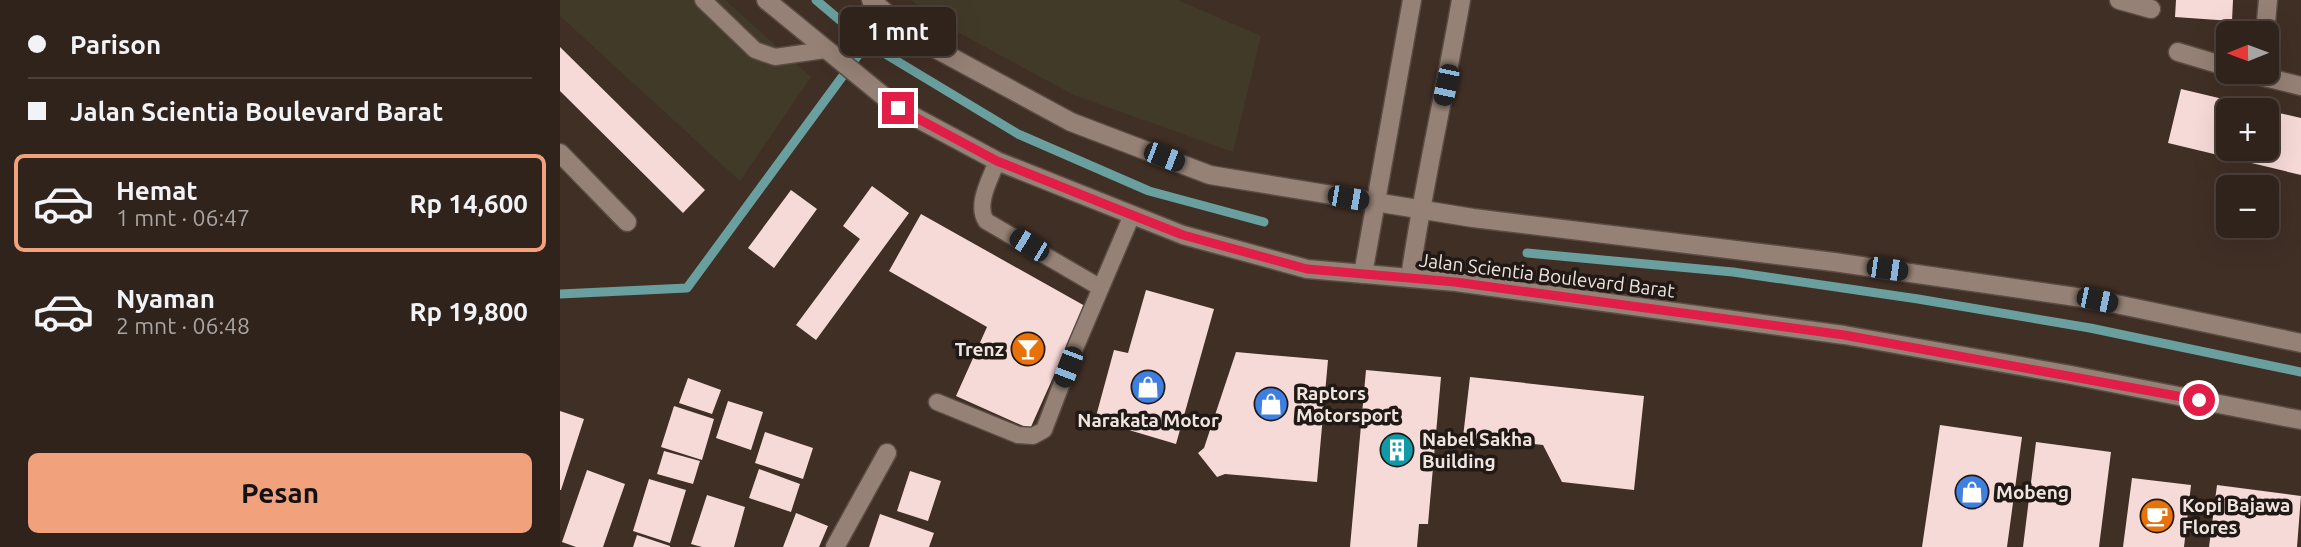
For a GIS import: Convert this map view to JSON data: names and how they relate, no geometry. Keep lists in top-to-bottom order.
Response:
{
  "streets": {
    "street": ["Jalan Scientia Boulevard Barat"]
  },
  "places": {
    "bar": ["Trenz"],
    "shop": ["Narakata Motor", "Raptors Motorsport", "Mobeng"],
    "building": ["Nabel Sakha Building"],
    "cafe": ["Kopi Bajawa Flores"]
  },
  "north": "left",
  "page": {
    "banner": ["Parison", "Jalan Scientia Boulevard Barat"],
    "bubble": "1 mnt",
    "map_buttons": ["+", "−"],
    "list": [
      {
        "name": "Hemat",
        "note": "1 mnt · 06:47",
        "value": "Rp 14,600"
      },
      {
        "name": "Nyaman",
        "note": "2 mnt · 06:48",
        "value": "Rp 19,800"
      }
    ],
    "buttons": "Pesan"
  }
}
